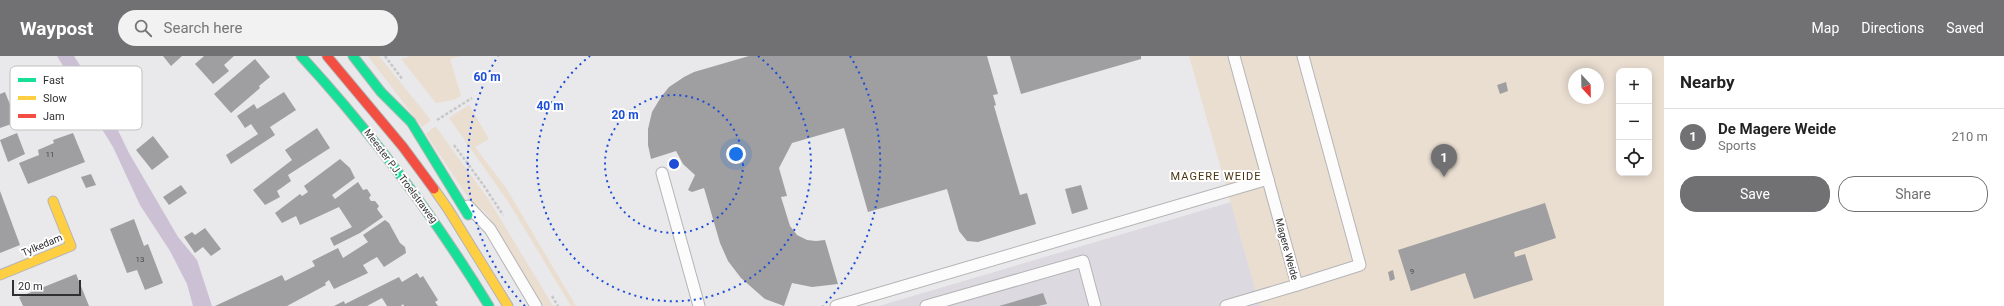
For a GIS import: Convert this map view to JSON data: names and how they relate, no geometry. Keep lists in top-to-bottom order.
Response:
{
  "streets": {
    "main road": ["Meester P.J. Troelstraweg", "Tylkedam"],
    "lane": ["Magere Weide"]
  },
  "districts": ["MAGERE WEIDE"],
  "house_numbers": ["11", "13", "9"],
  "legend": ["Fast", "Slow", "Jam"],
  "scale_bar": "20 m",
  "north": "bottom",
  "page": {
    "header": "Waypost",
    "search": "Search here",
    "nav": ["Map", "Directions", "Saved"],
    "heading": "Nearby",
    "map_buttons": ["+", "−"],
    "list": [
      {
        "mark": "1",
        "name": "De Magere Weide",
        "note": "Sports",
        "value": "210 m"
      }
    ],
    "pins": "1",
    "buttons": ["Save", "Share"],
    "scale": "20 m"
  },
  "rings": ["60 m", "40 m", "20 m"]
}
